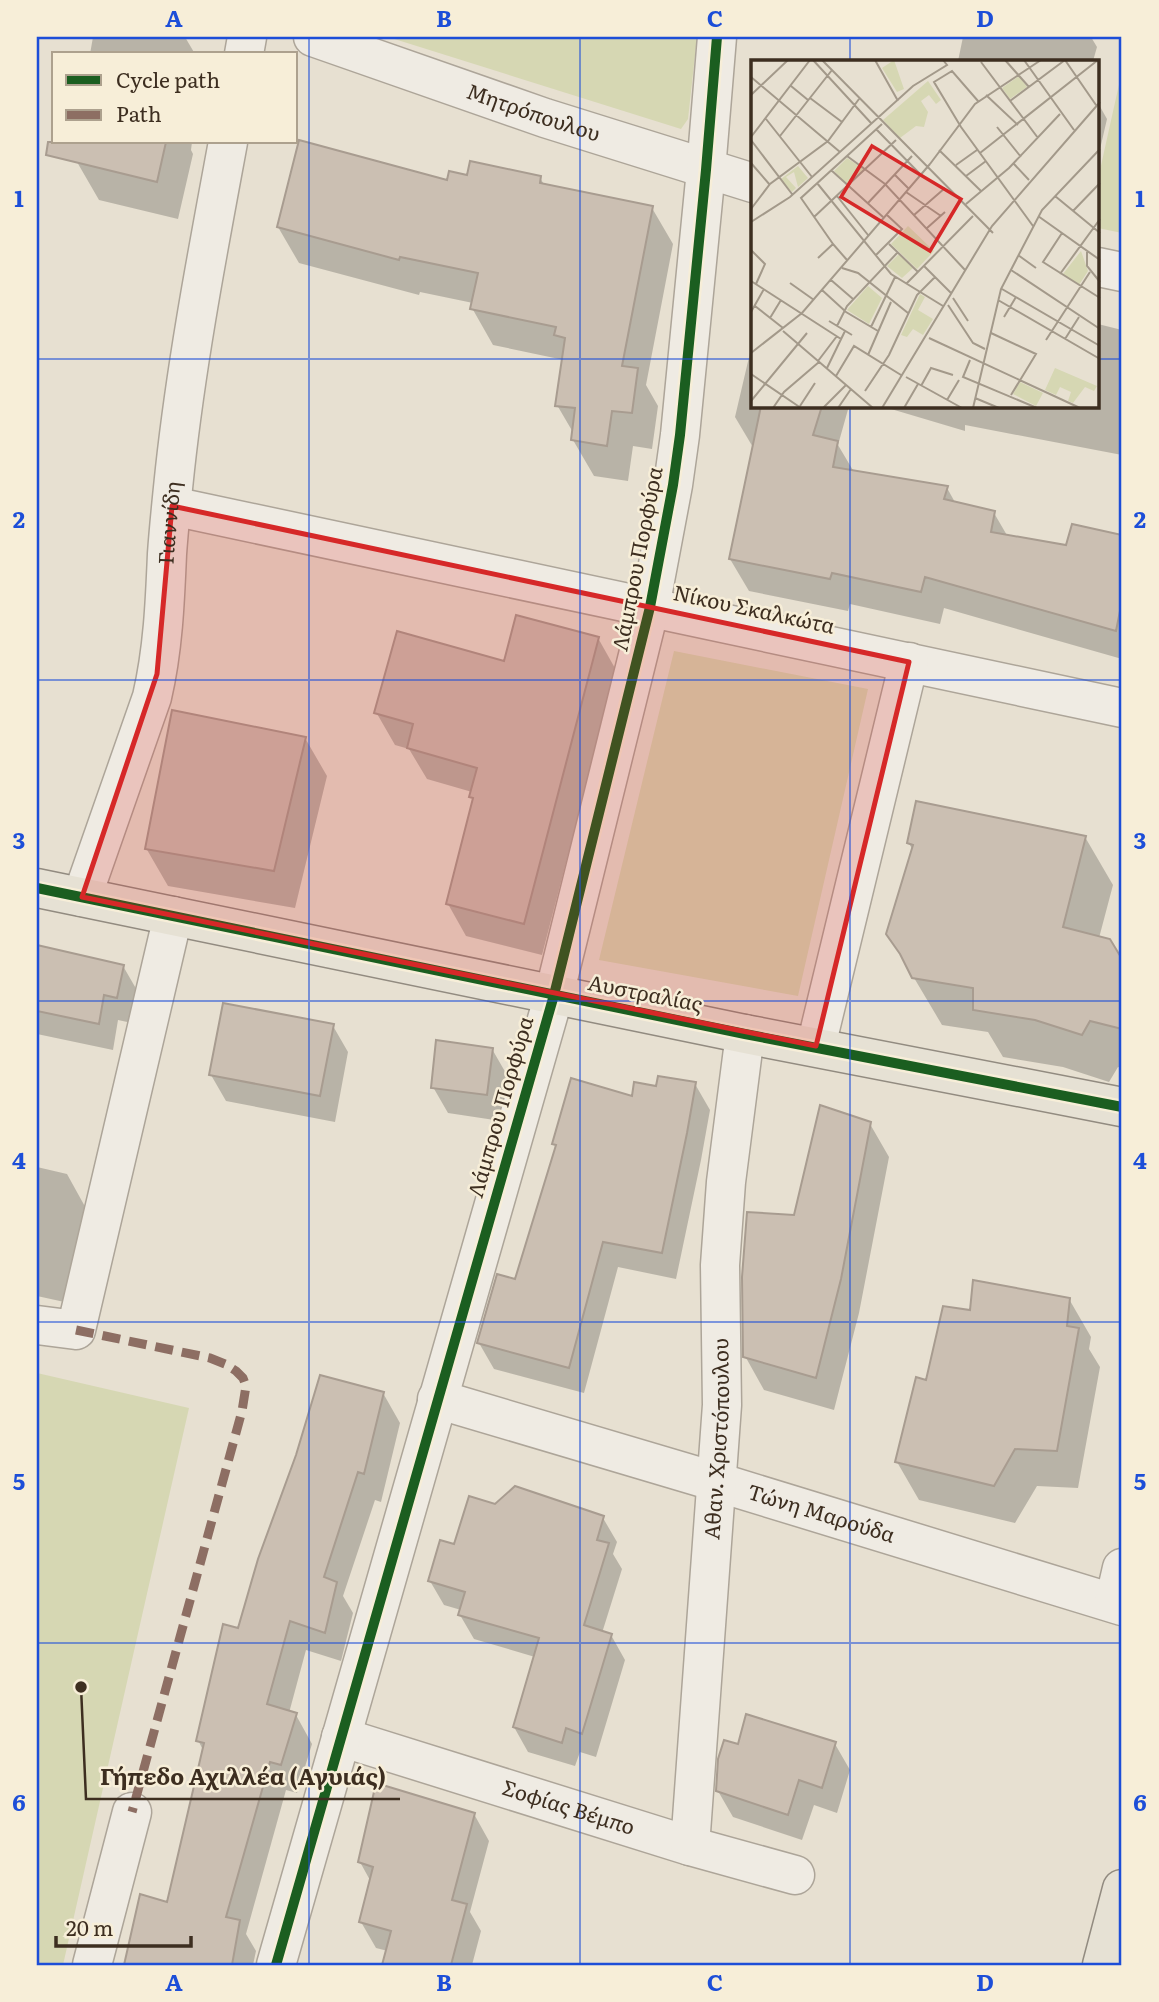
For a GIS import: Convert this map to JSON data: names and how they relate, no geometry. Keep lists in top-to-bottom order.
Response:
{
  "streets": {
    "main road": ["Αυστραλίας"],
    "street": [
      "Μητρόπουλου",
      "Γιαννίδη",
      "Λάμπρου Πορφύρα",
      "Νίκου Σκαλκώτα",
      "Αθαν. Χριστόπουλου",
      "Τώνη Μαρούδα",
      "Σοφίας Βέμπο"
    ]
  },
  "crossings": [
    ["Μητρόπουλου", "Λάμπρου Πορφύρα"],
    ["Γιαννίδη", "Νίκου Σκαλκώτα"],
    ["Γιαννίδη", "Αυστραλίας"],
    ["Λάμπρου Πορφύρα", "Νίκου Σκαλκώτα"],
    ["Λάμπρου Πορφύρα", "Αυστραλίας"],
    ["Λάμπρου Πορφύρα", "Τώνη Μαρούδα"],
    ["Λάμπρου Πορφύρα", "Σοφίας Βέμπο"],
    ["Αυστραλίας", "Αθαν. Χριστόπουλου"],
    ["Αθαν. Χριστόπουλου", "Τώνη Μαρούδα"],
    ["Αθαν. Χριστόπουλου", "Σοφίας Βέμπο"]
  ],
  "places": ["Γήπεδο Αχιλλέα (Αγυιάς)"],
  "legend": ["Cycle path", "Path"],
  "scale_bar": "20 m",
  "grid": {
    "columns": [
      "A",
      "B",
      "C",
      "D"
    ],
    "rows": [
      "1",
      "2",
      "3",
      "4",
      "5",
      "6"
    ]
  }
}
